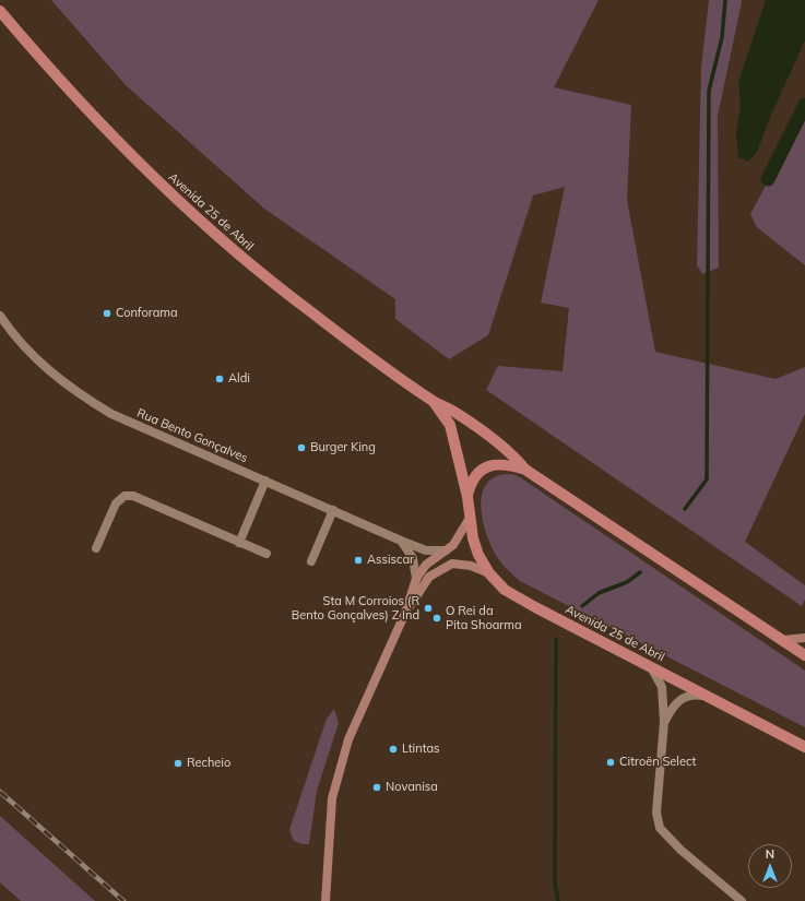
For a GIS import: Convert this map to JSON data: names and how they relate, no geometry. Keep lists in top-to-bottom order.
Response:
{
  "streets": {
    "main road": ["Avenida 25 de Abril"],
    "street": ["Rua Bento Gonçalves"]
  },
  "places": [
    "Conforama",
    "Aldi",
    "Burger King",
    "Assiscar",
    "Sta M Corroios (R Bento Gonçalves) Z Ind",
    "O Rei da Pita Shoarma",
    "Ltintas",
    "Citroën Select",
    "Recheio",
    "Novanisa"
  ],
  "north": "top"
}
